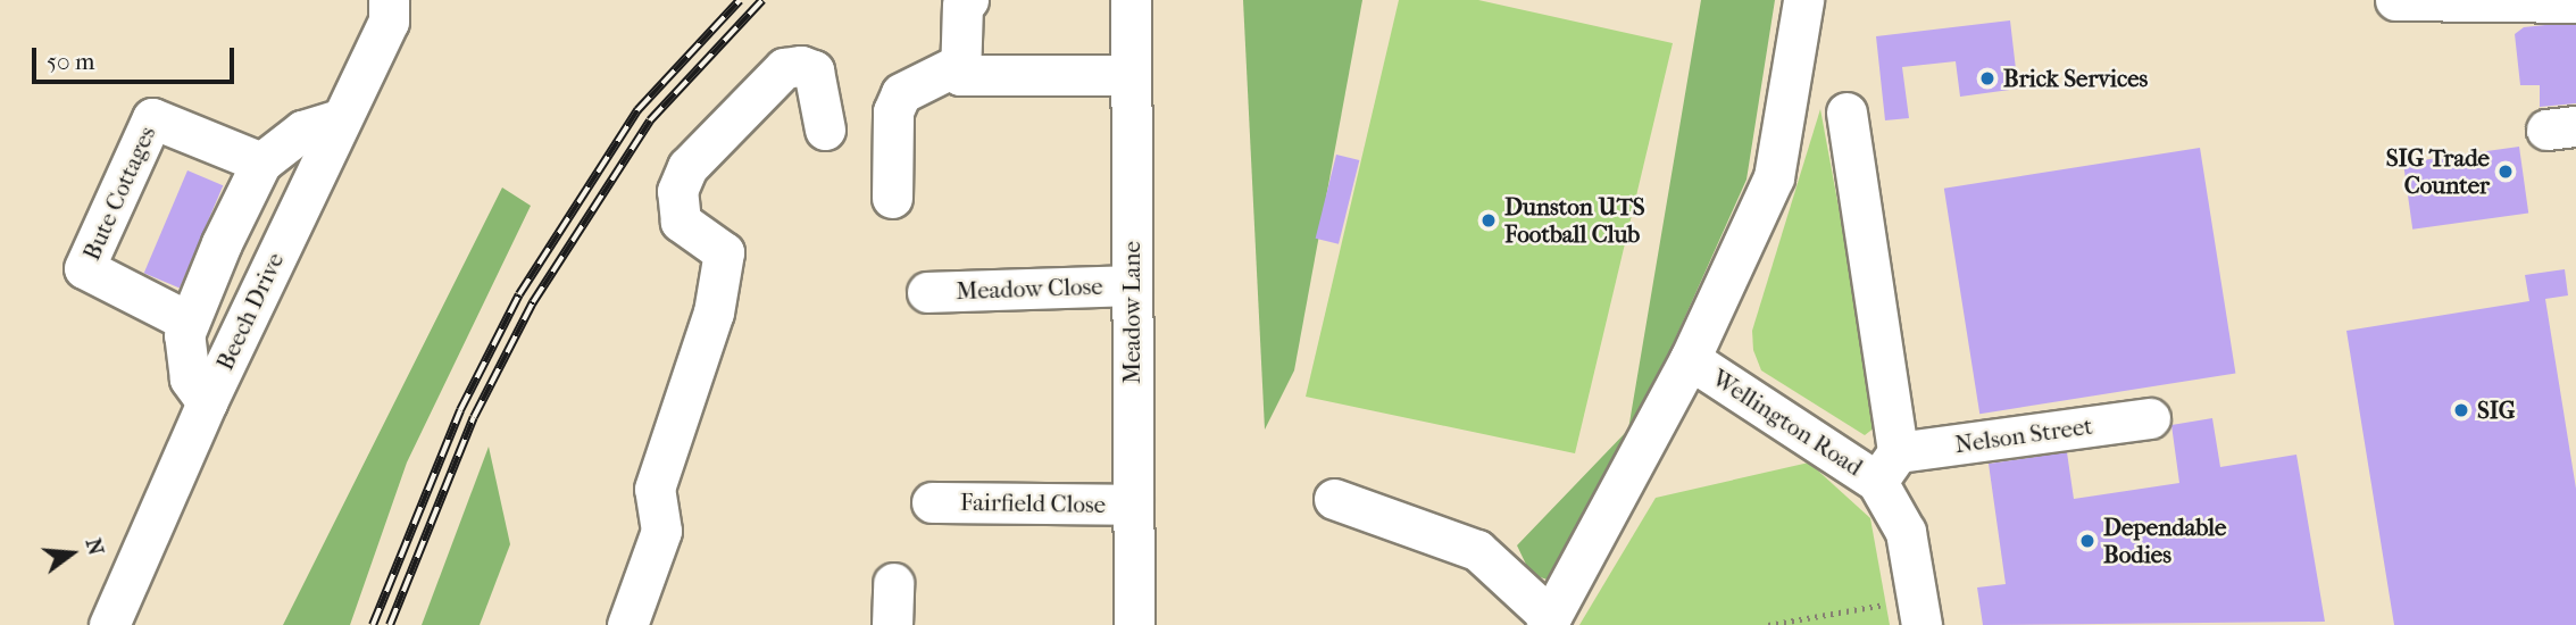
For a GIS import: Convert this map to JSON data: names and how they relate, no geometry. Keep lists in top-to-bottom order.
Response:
{
  "streets": {
    "street": [
      "Bute Cottages",
      "Meadow Close",
      "Beech Drive",
      "Meadow Lane",
      "Wellington Road",
      "Nelson Street",
      "Fairfield Close"
    ]
  },
  "crossings": [
    ["Meadow Close", "Meadow Lane"],
    ["Meadow Lane", "Fairfield Close"],
    ["Wellington Road", "Nelson Street"]
  ],
  "places": [
    "Brick Services",
    "SIG Trade Counter",
    "Dunston UTS Football Club",
    "SIG",
    "Dependable Bodies"
  ],
  "scale_bar": "50 m",
  "north": "right"
}
